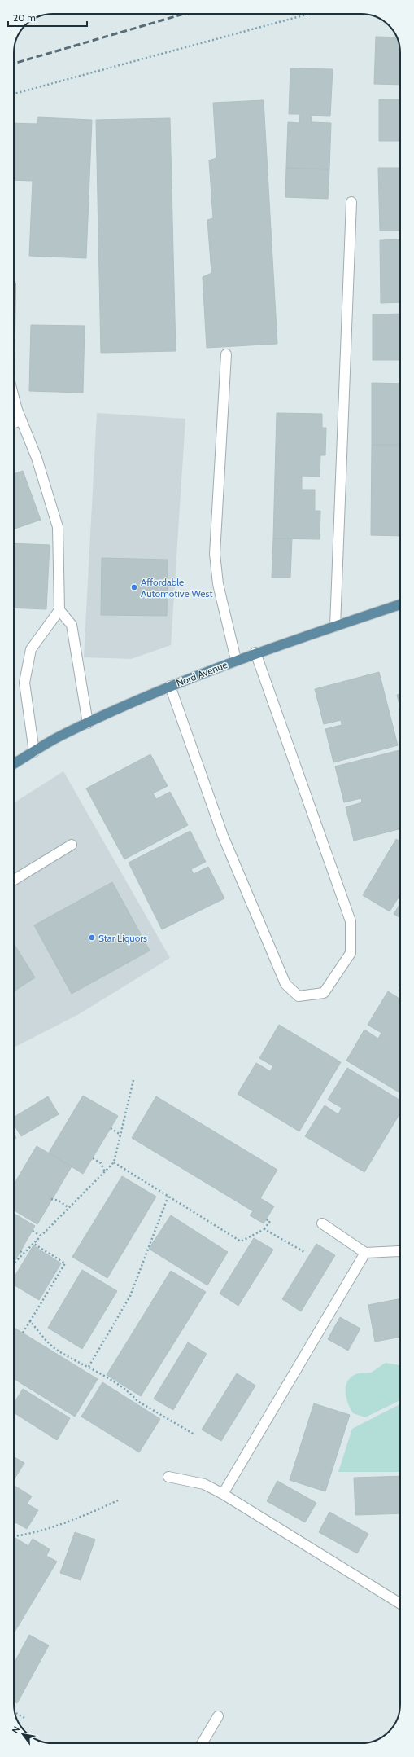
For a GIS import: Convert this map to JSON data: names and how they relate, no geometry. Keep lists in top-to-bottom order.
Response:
{
  "streets": {
    "main road": ["Nord Avenue"]
  },
  "places": ["Affordable Automotive West", "Star Liquors"],
  "scale_bar": "20 m",
  "north": "top left"
}
